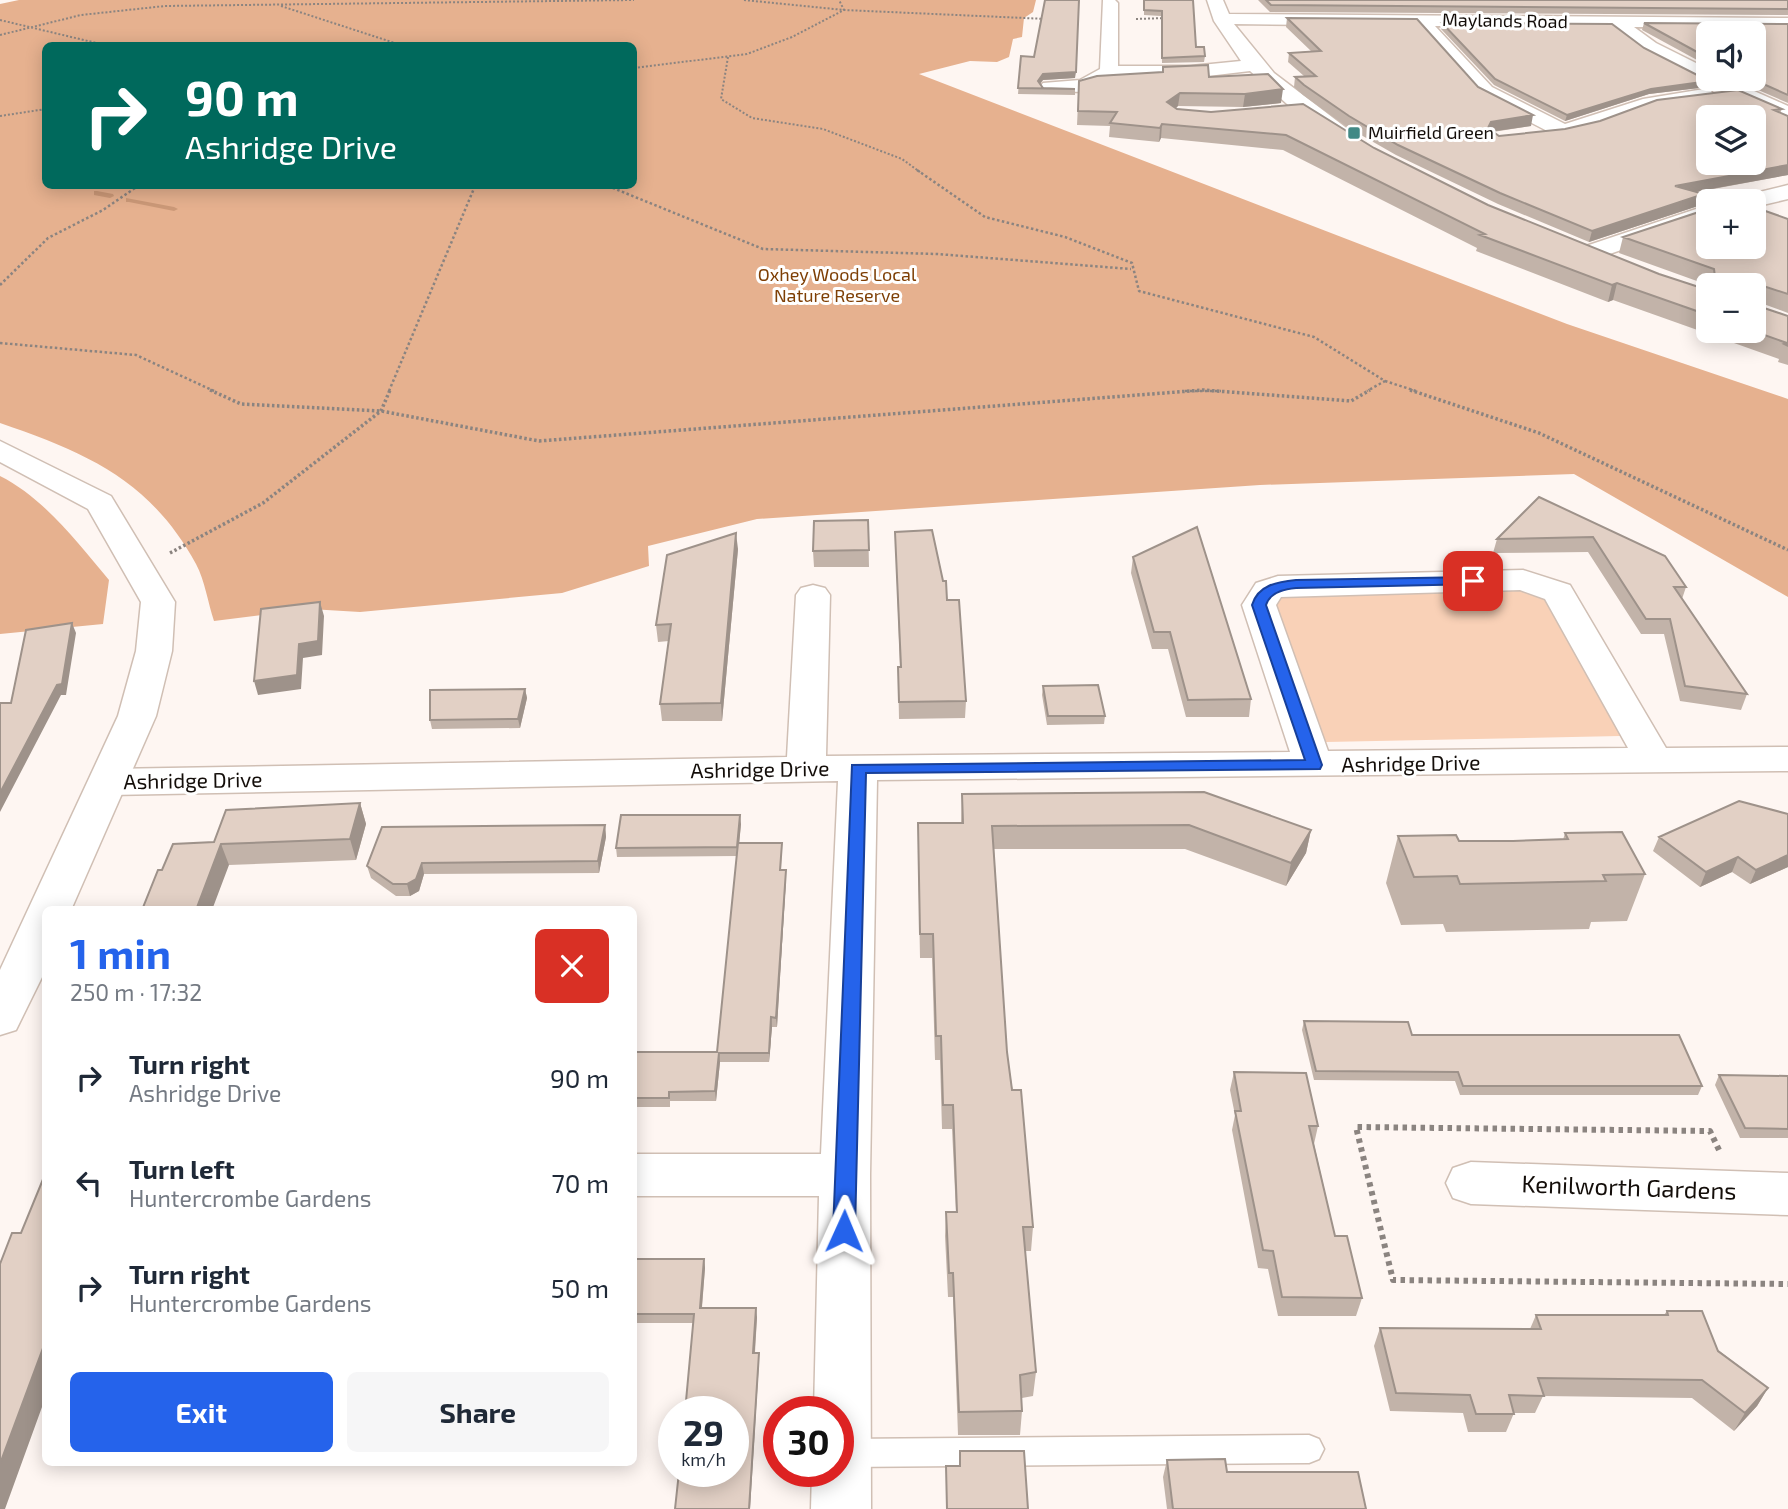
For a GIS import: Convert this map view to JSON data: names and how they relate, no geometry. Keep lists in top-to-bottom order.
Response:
{
  "streets": {
    "street": ["Maylands Road", "Ashridge Drive", "Kenilworth Gardens"]
  },
  "parks": ["Oxhey Woods Local Nature Reserve"],
  "places": {
    "transit": ["Muirfield Green"]
  },
  "page": {
    "map_buttons": ["+", "−"],
    "turn": ["90 m", "Ashridge Drive"],
    "heading": ["1 min", "250 m · 17:32"],
    "list": [
      {
        "name": "Turn right",
        "note": "Ashridge Drive",
        "value": "90 m"
      },
      {
        "name": "Turn left",
        "note": "Huntercrombe Gardens",
        "value": "70 m"
      },
      {
        "name": "Turn right",
        "note": "Huntercrombe Gardens",
        "value": "50 m"
      }
    ],
    "buttons": ["Exit", "Share"],
    "speed": "29 km/h",
    "limit": "30"
  }
}
